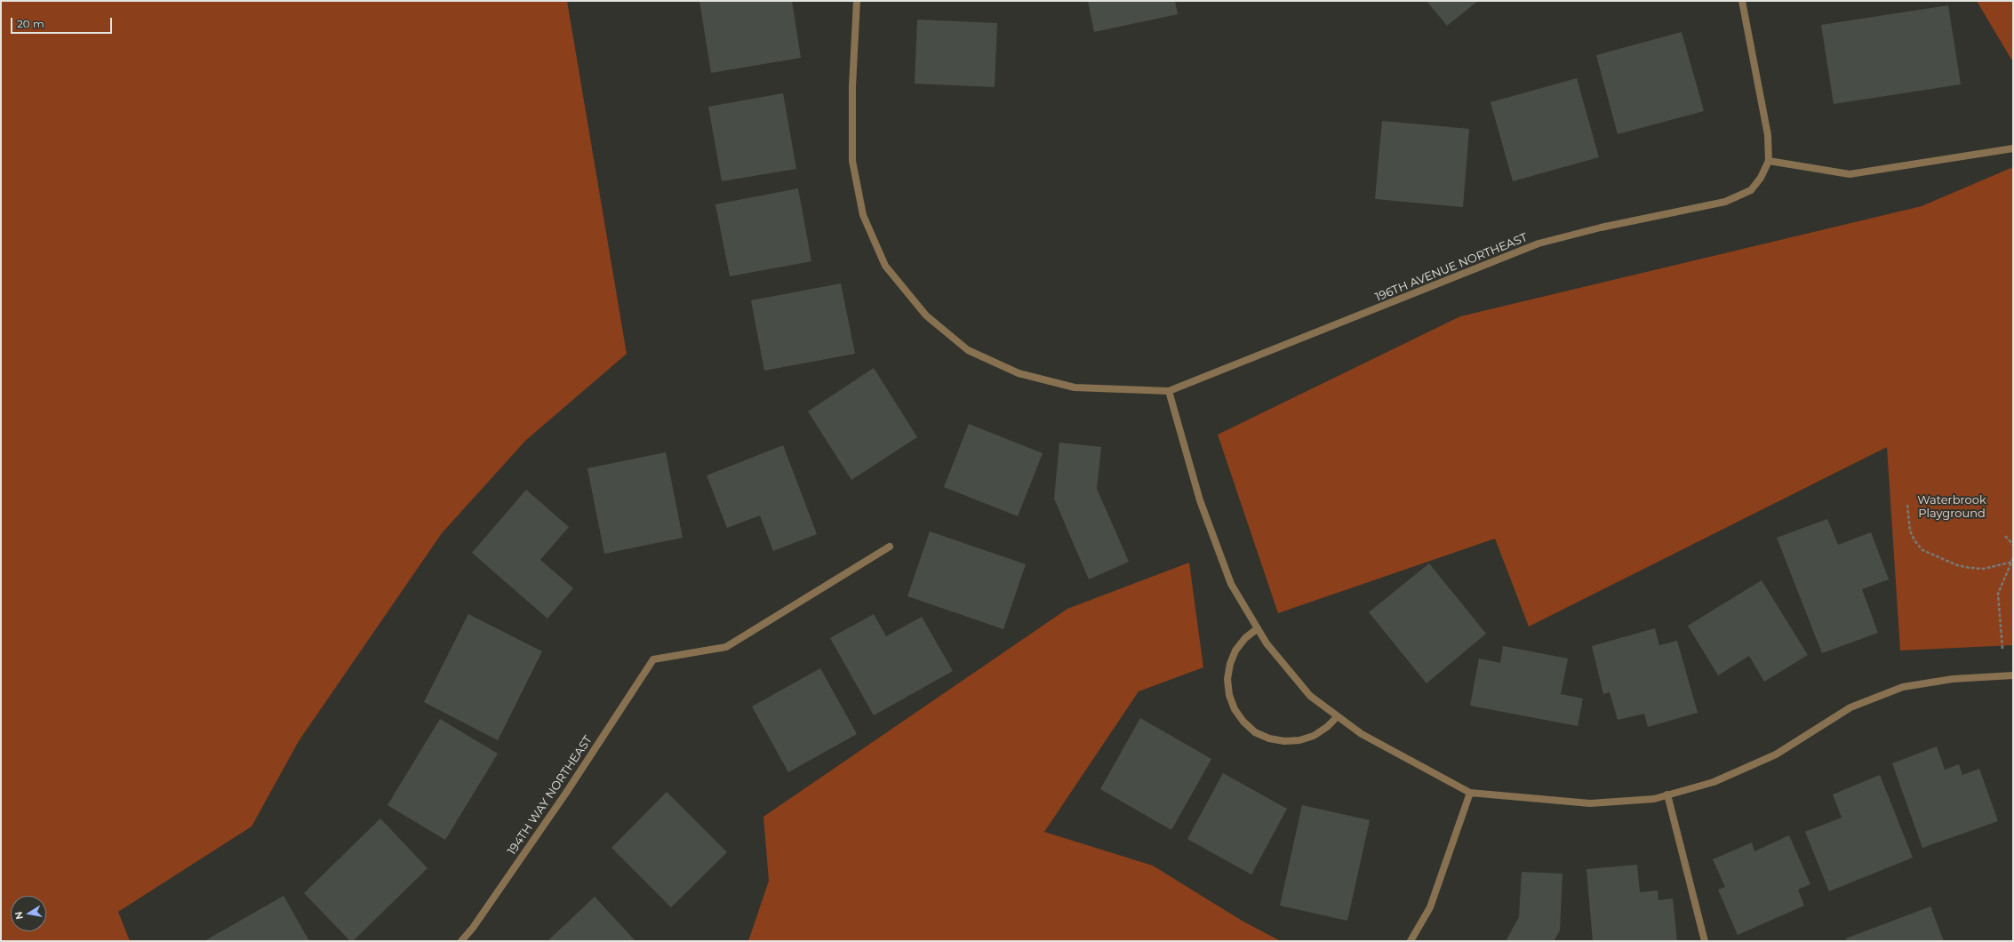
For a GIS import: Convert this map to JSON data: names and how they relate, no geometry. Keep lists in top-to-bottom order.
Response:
{
  "streets": {
    "street": ["196TH AVENUE NORTHEAST", "194TH WAY NORTHEAST"]
  },
  "parks": ["Waterbrook Playground"],
  "scale_bar": "20 m",
  "north": "left"
}
